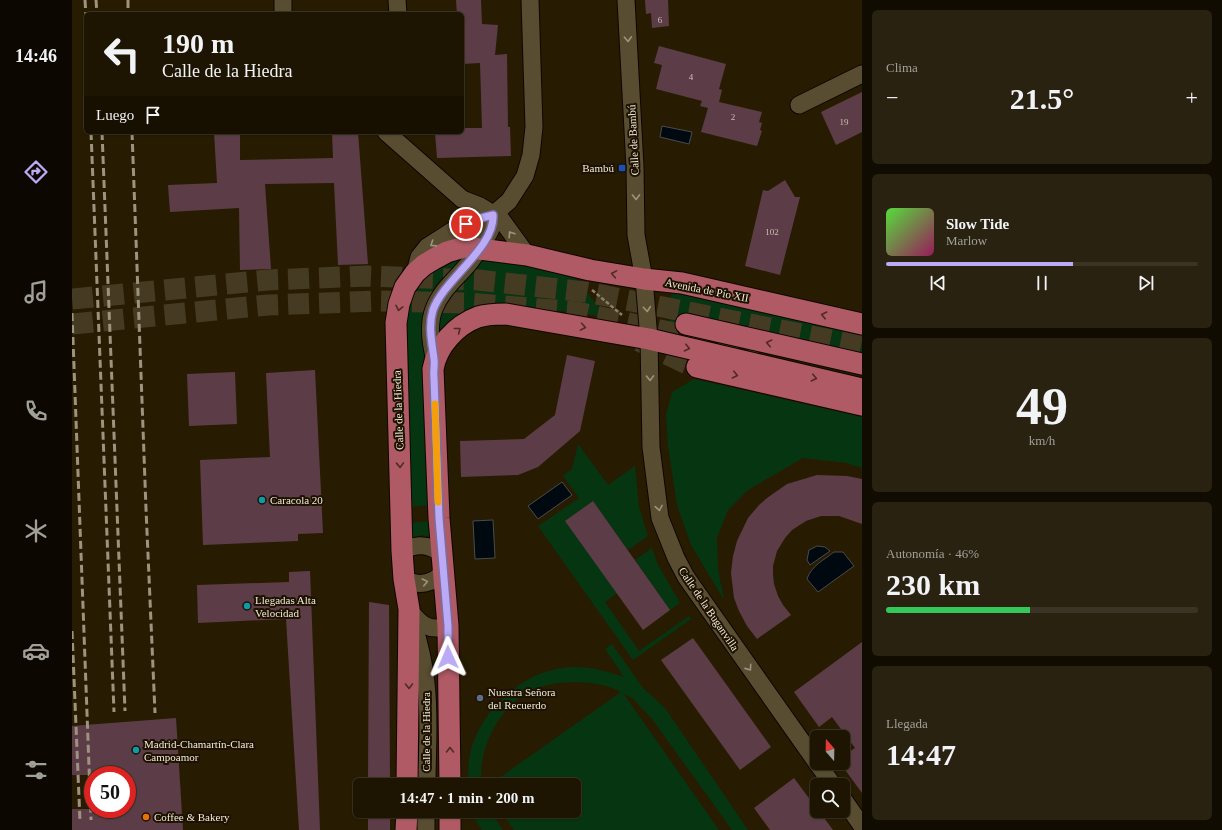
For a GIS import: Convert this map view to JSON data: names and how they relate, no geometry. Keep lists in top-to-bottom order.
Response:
{
  "streets": {
    "main road": ["Avenida de Pío XII", "Calle de la Hiedra"],
    "street": ["Calle de Bambú", "Calle de la Buganvilla"]
  },
  "crossings": [
    ["Calle de Bambú", "Avenida de Pío XII"],
    ["Calle de Bambú", "Calle de la Buganvilla"],
    ["Avenida de Pío XII", "Calle de la Hiedra"]
  ],
  "one_way": ["Calle de Bambú", "Calle de la Buganvilla"],
  "places": {
    "transit": ["Bambú"],
    "other": [
      "Caracola 20",
      "Llegadas Alta Velocidad",
      "Nuestra Señora del Recuerdo",
      "Madrid-Chamartín-Clara Campoamor",
      "Coffee & Bakery"
    ]
  },
  "house_numbers": [
    "6",
    "4",
    "2",
    "19",
    "102"
  ],
  "north": "top",
  "page": {
    "tabs": "14:46",
    "tile": [
      "Clima",
      ["49", "km/h"],
      ["Autonomía · 46%", "230 km"],
      ["Llegada", "14:47"]
    ],
    "turn": ["190 m", "Calle de la Hiedra"],
    "heat": ["−", "21.5°", "+"],
    "then": "Luego",
    "song": ["Slow Tide", "Marlow"],
    "limit": "50",
    "trip": "14:47 · 1 min · 200 m"
  }
}
